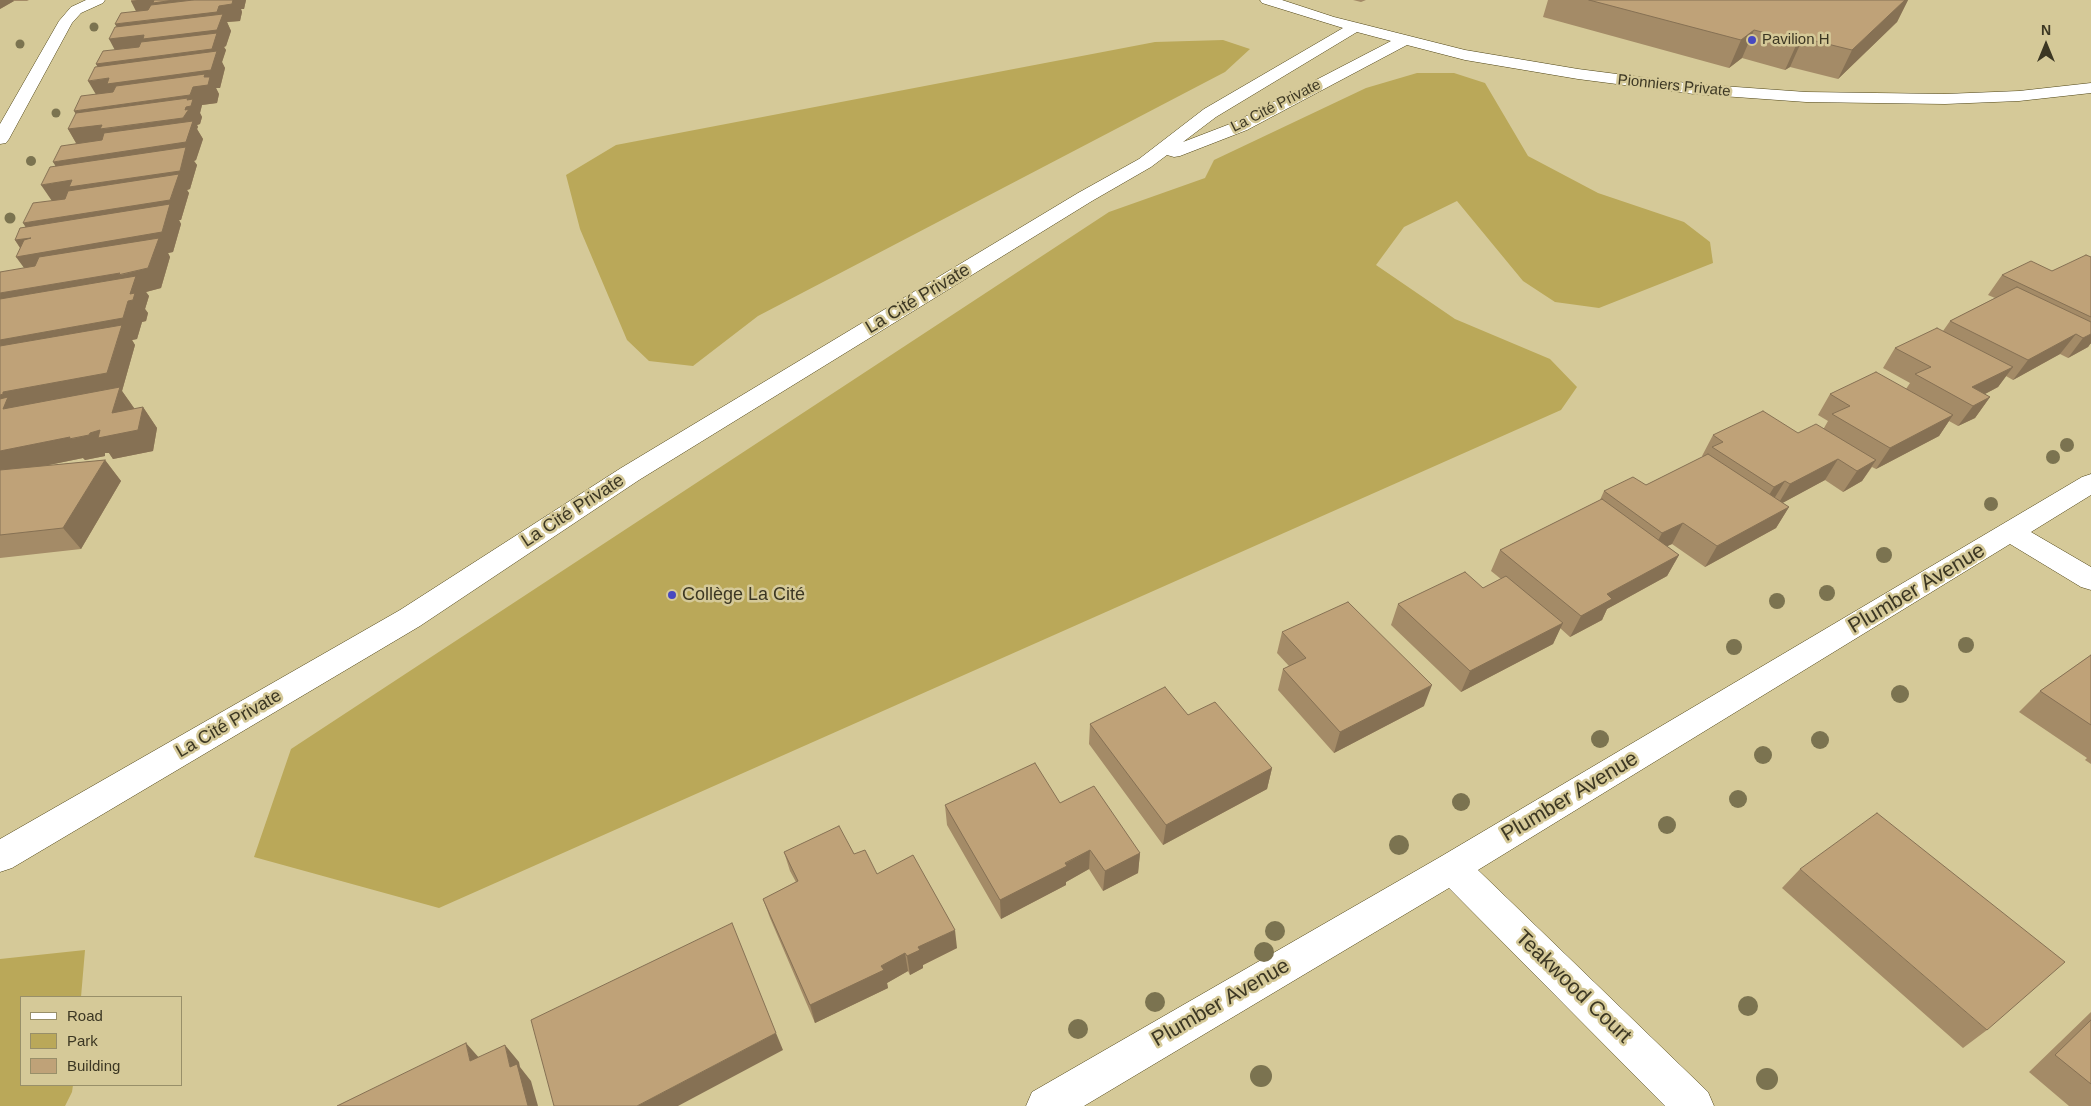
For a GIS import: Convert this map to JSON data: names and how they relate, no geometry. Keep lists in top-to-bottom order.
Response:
{
  "streets": {
    "street": [
      "Pionniers Private",
      "La Cité Private",
      "Plumber Avenue",
      "Teakwood Court"
    ]
  },
  "crossings": [
    ["Pionniers Private", "La Cité Private"],
    ["Plumber Avenue", "Teakwood Court"]
  ],
  "places": ["Pavilion H", "Collège La Cité"],
  "legend": ["Road", "Park", "Building"],
  "north": "top"
}
